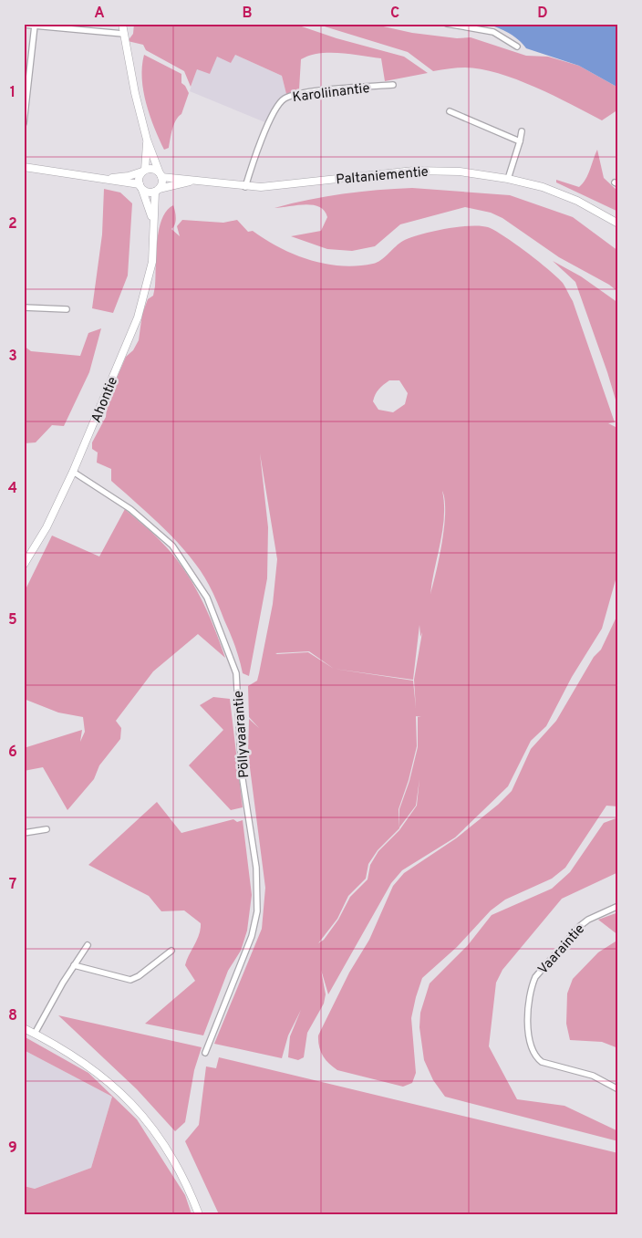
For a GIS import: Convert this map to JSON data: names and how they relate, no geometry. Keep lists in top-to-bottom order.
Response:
{
  "streets": {
    "street": [
      "Karoliinantie",
      "Paltaniementie",
      "Ahontie",
      "Pöllyvaarantie",
      "Vaaraintie"
    ]
  },
  "crossings": [
    ["Karoliinantie", "Paltaniementie"],
    ["Paltaniementie", "Ahontie"],
    ["Ahontie", "Pöllyvaarantie"]
  ],
  "grid": {
    "columns": [
      "A",
      "B",
      "C",
      "D"
    ],
    "rows": [
      "1",
      "2",
      "3",
      "4",
      "5",
      "6",
      "7",
      "8",
      "9"
    ]
  }
}
